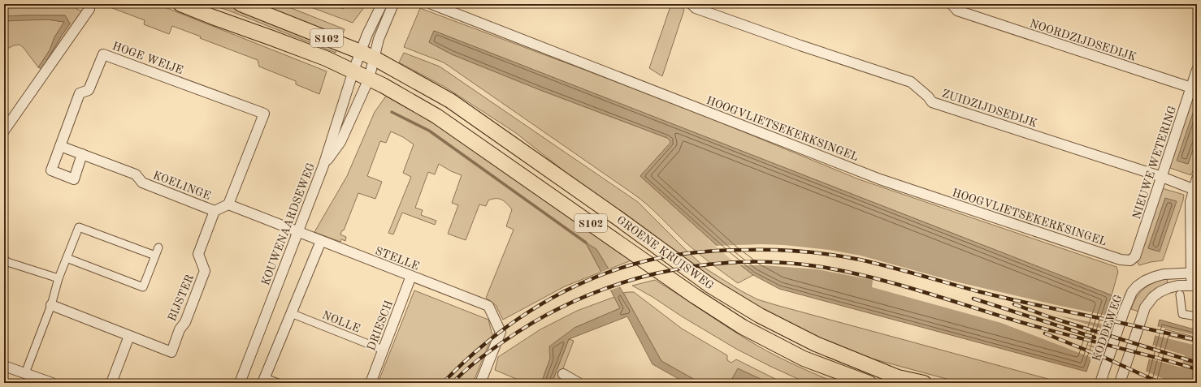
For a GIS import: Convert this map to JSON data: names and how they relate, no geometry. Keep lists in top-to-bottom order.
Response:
{
  "streets": {
    "main road": ["S102", "GROENE KRUISWEG"],
    "street": [
      "NOORDZIJDSEDIJK",
      "HOGE WEIJE",
      "ZUIDZIJDSEDIJK",
      "HOOGVLIETSEKERKSINGEL",
      "NIEUWE WETERING",
      "KOELINGE",
      "KOUWENAARDSEWEG",
      "STELLE",
      "BIJSTER",
      "NOLLE",
      "DRIESCH",
      "KODDEWEG"
    ]
  },
  "crossings": [
    ["NOORDZIJDSEDIJK", "NIEUWE WETERING"],
    ["HOGE WEIJE", "KOELINGE"],
    ["ZUIDZIJDSEDIJK", "NIEUWE WETERING"],
    ["HOOGVLIETSEKERKSINGEL", "NIEUWE WETERING"],
    ["KOELINGE", "BIJSTER"],
    ["KOUWENAARDSEWEG", "GROENE KRUISWEG"],
    ["KOUWENAARDSEWEG", "STELLE"],
    ["STELLE", "DRIESCH"],
    ["NOLLE", "DRIESCH"]
  ]
}
